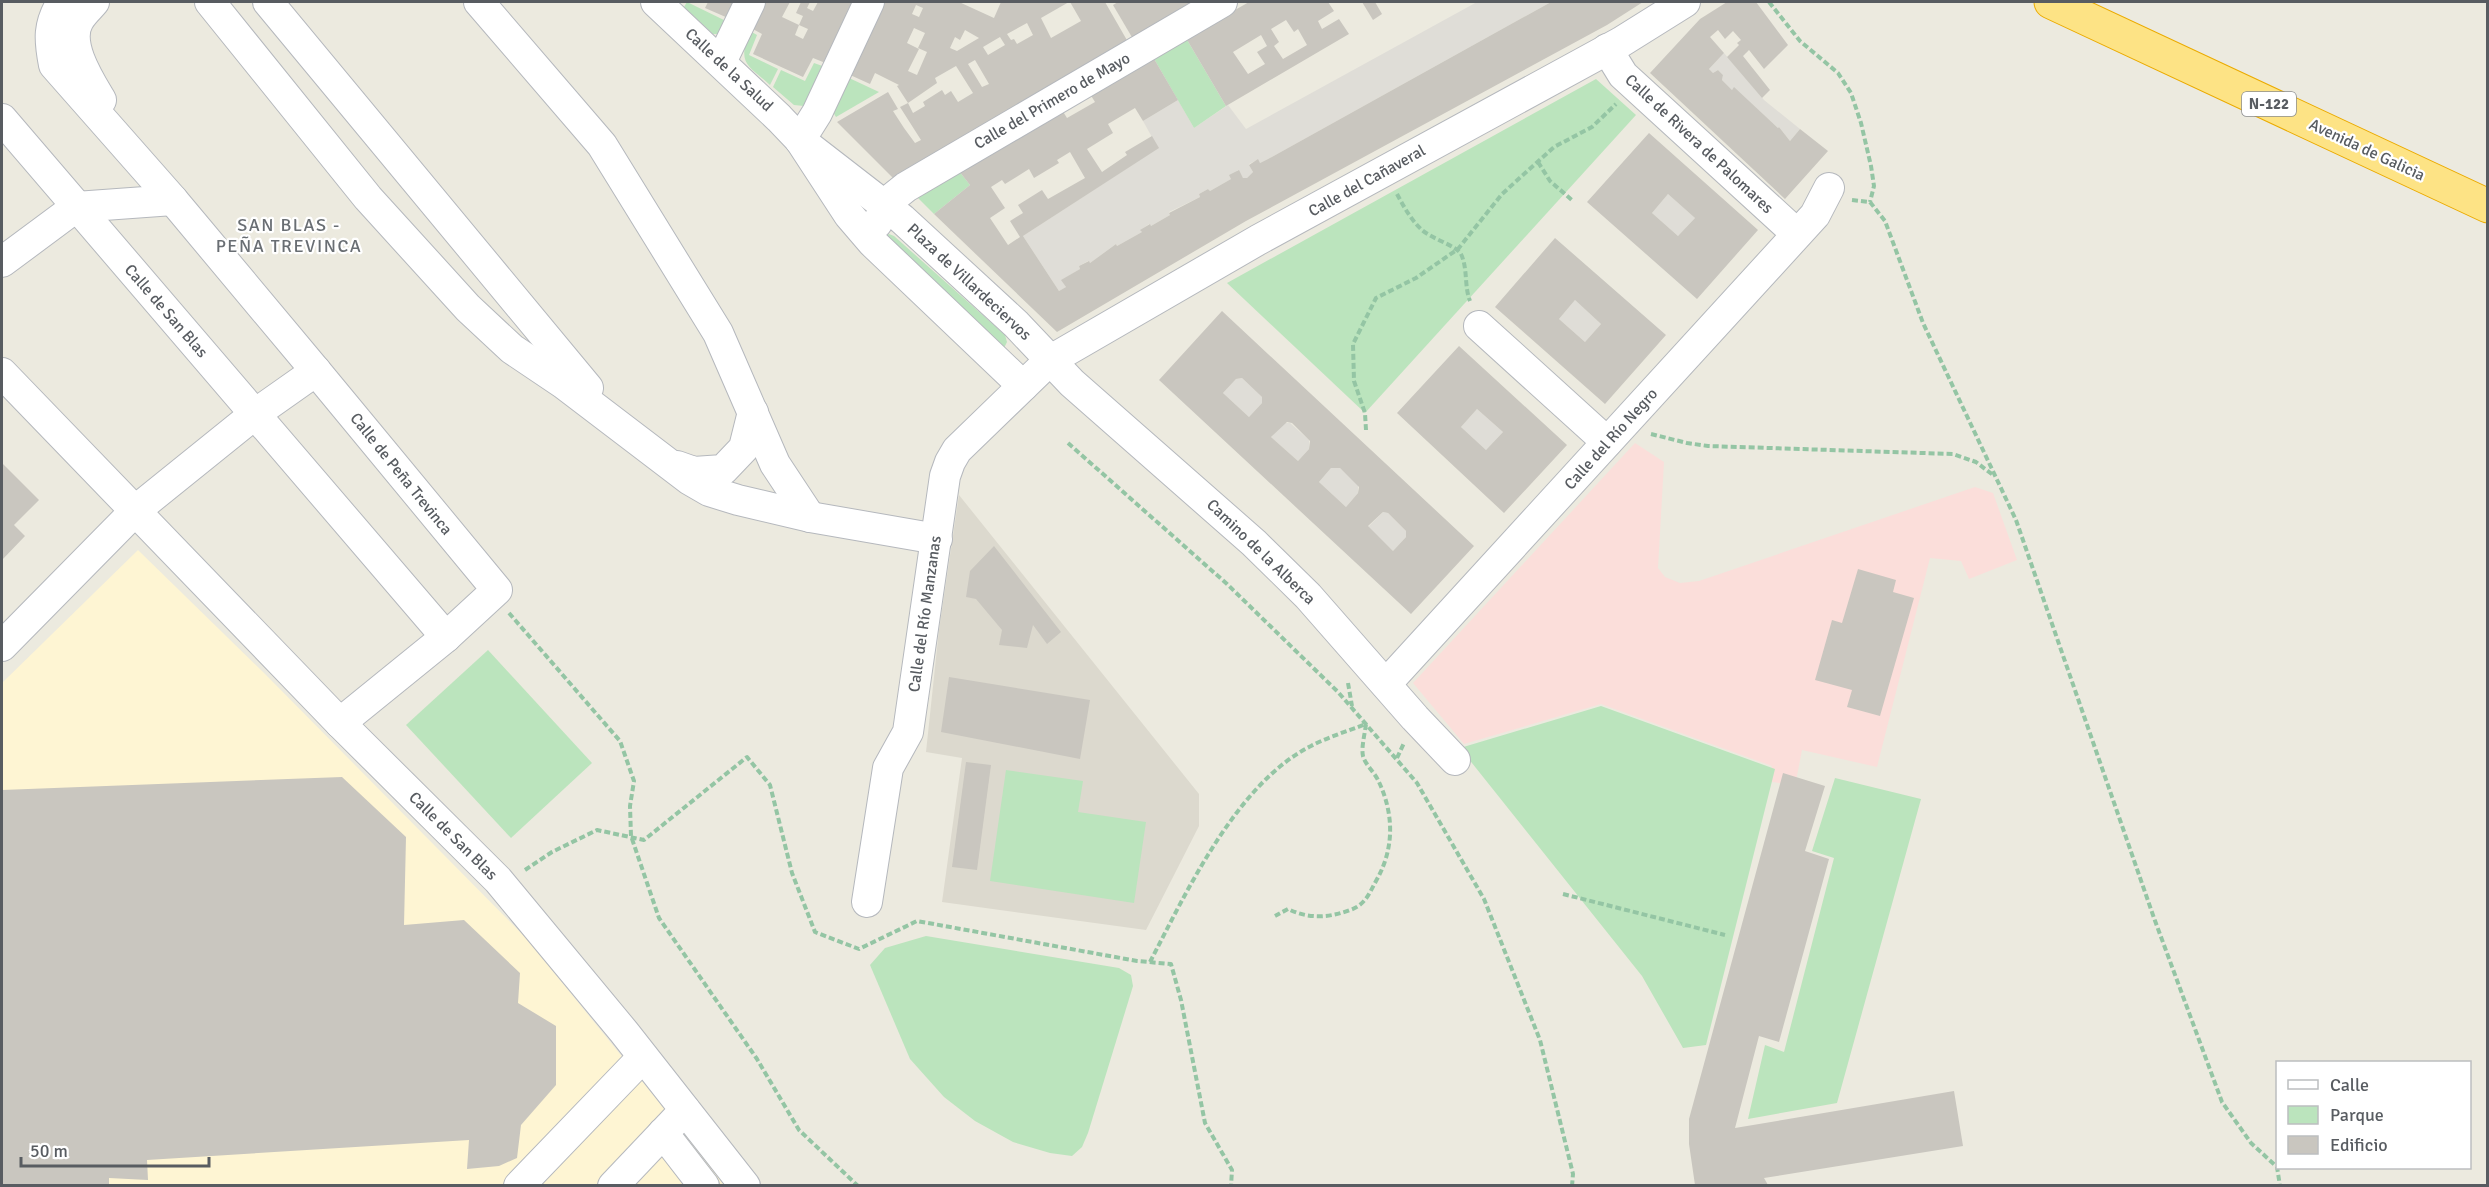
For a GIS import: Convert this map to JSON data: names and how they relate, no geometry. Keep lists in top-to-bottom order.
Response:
{
  "streets": {
    "highway": ["N-122", "Avenida de Galicia"],
    "street": [
      "Calle de la Salud",
      "Calle del Primero de Mayo",
      "Calle de Rivera de Palomares",
      "Calle del Cañaveral",
      "Plaza de Villardeciervos",
      "Calle de San Blas",
      "Calle del Río Negro",
      "Calle de Peña Trevinca",
      "Camino de la Alberca",
      "Calle del Río Manzanas"
    ]
  },
  "crossings": [
    ["Calle de la Salud", "Plaza de Villardeciervos"],
    ["Calle del Primero de Mayo", "Plaza de Villardeciervos"],
    ["Calle de Rivera de Palomares", "Calle del Cañaveral"],
    ["Calle de Rivera de Palomares", "Calle del Río Negro"],
    ["Calle del Cañaveral", "Plaza de Villardeciervos"],
    ["Calle del Cañaveral", "Camino de la Alberca"],
    ["Calle del Cañaveral", "Calle del Río Manzanas"],
    ["Plaza de Villardeciervos", "Camino de la Alberca"],
    ["Plaza de Villardeciervos", "Calle del Río Manzanas"],
    ["Calle de San Blas", "Calle de Peña Trevinca"],
    ["Calle del Río Negro", "Camino de la Alberca"],
    ["Camino de la Alberca", "Calle del Río Manzanas"]
  ],
  "districts": ["SAN BLAS - PEÑA TREVINCA"],
  "legend": ["Calle", "Parque", "Edificio"],
  "scale_bar": "50 m"
}
